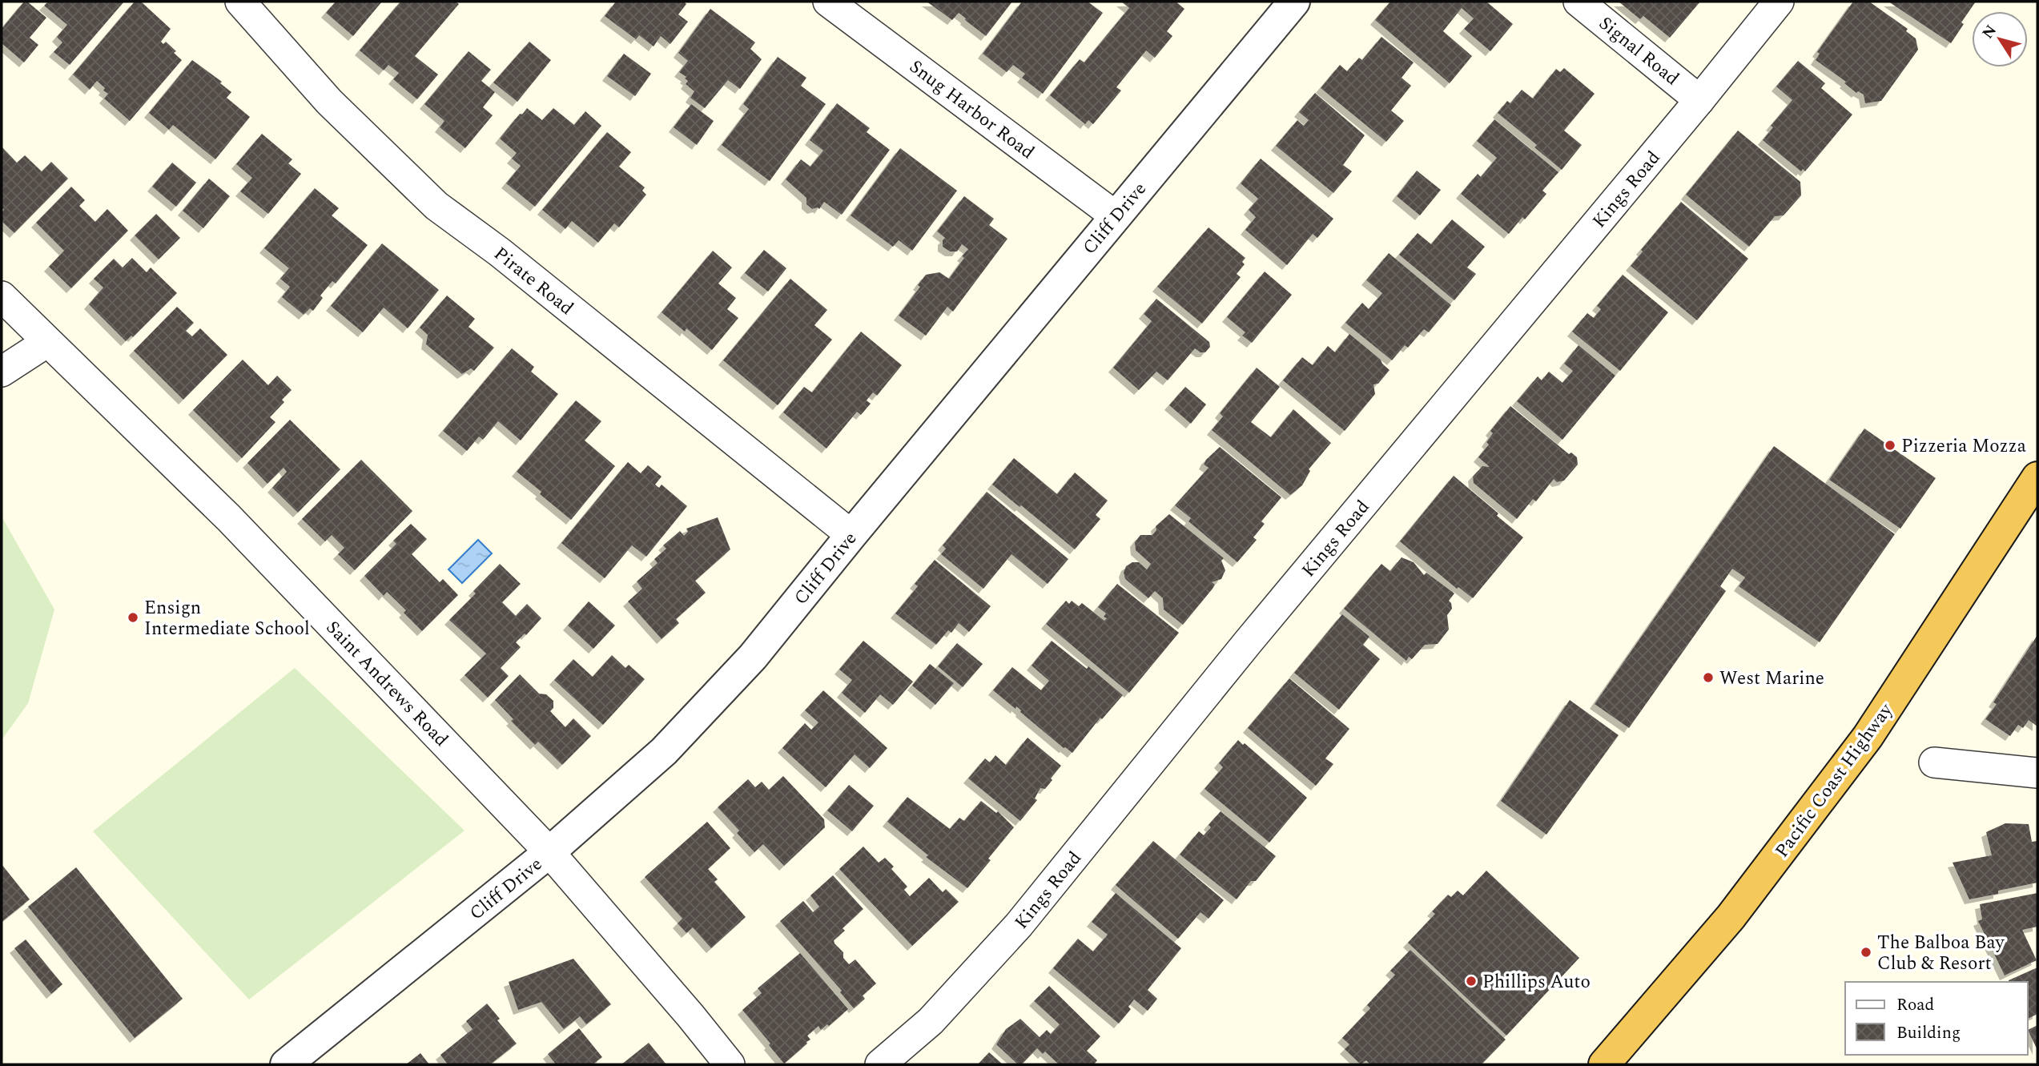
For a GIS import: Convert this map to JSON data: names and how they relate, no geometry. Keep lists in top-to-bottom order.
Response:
{
  "streets": {
    "highway": ["Pacific Coast Highway"],
    "street": [
      "Signal Road",
      "Snug Harbor Road",
      "Kings Road",
      "Cliff Drive",
      "Pirate Road",
      "Saint Andrews Road"
    ]
  },
  "crossings": [
    ["Signal Road", "Kings Road"],
    ["Snug Harbor Road", "Cliff Drive"],
    ["Cliff Drive", "Pirate Road"],
    ["Cliff Drive", "Saint Andrews Road"]
  ],
  "places": [
    "Pizzeria Mozza",
    "Ensign Intermediate School",
    "West Marine",
    "The Balboa Bay Club & Resort",
    "Phillips Auto"
  ],
  "legend": ["Road", "Building"],
  "north": "top left"
}
